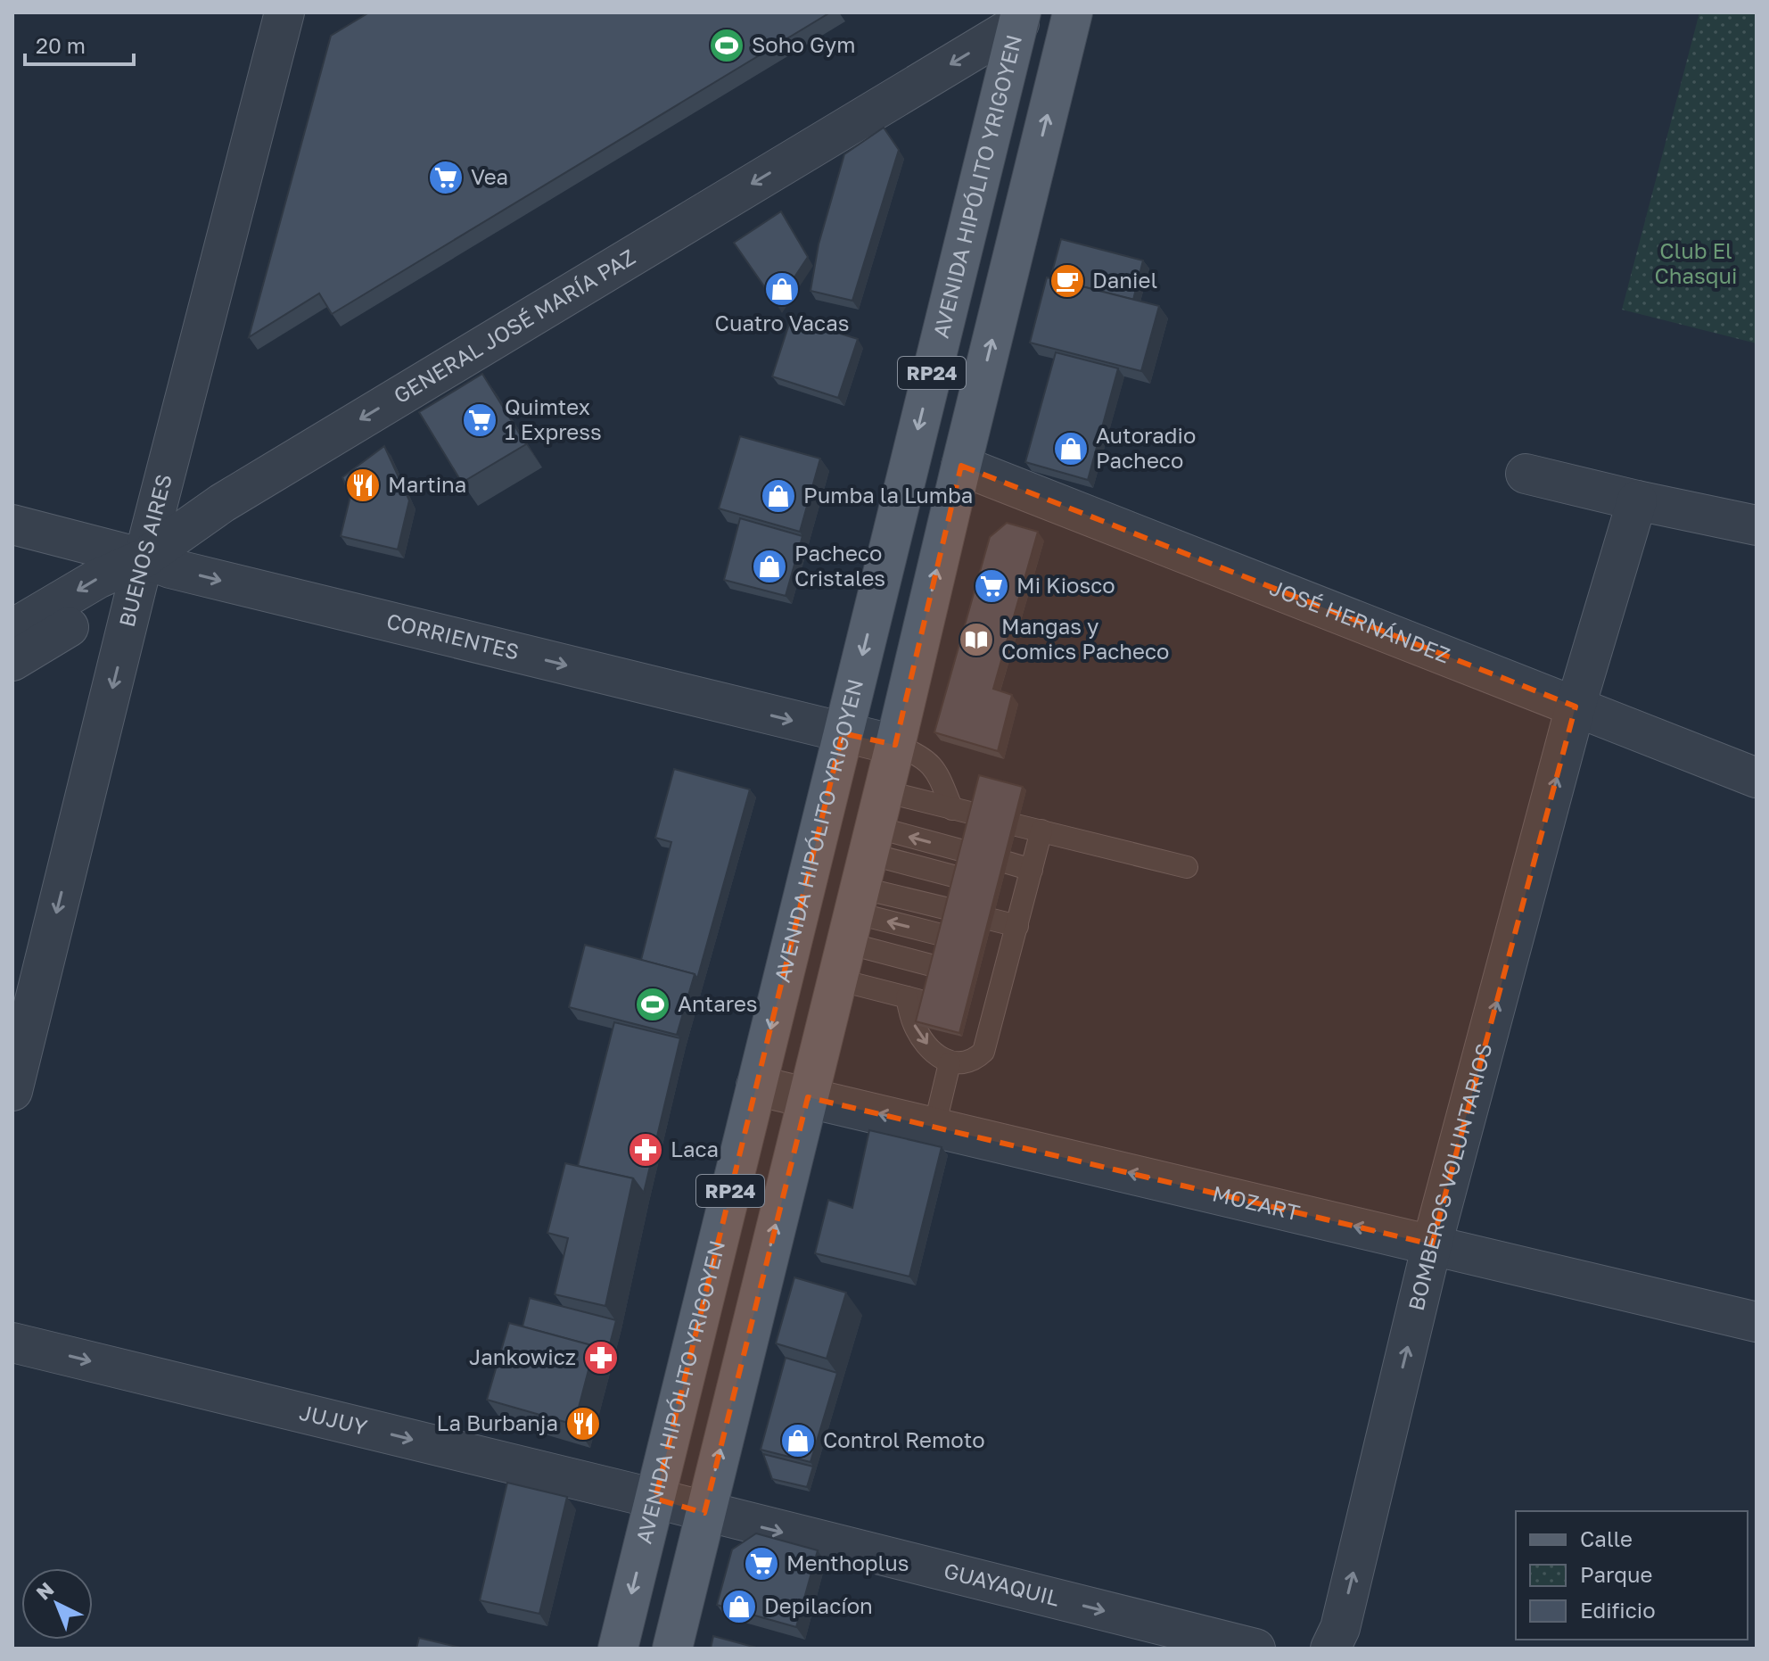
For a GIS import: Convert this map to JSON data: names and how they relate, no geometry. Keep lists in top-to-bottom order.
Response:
{
  "streets": {
    "main road": ["AVENIDA HIPÓLITO YRIGOYEN", "RP24"],
    "street": [
      "GENERAL JOSÉ MARÍA PAZ",
      "BUENOS AIRES",
      "JOSÉ HERNÁNDEZ",
      "CORRIENTES",
      "BOMBEROS VOLUNTARIOS",
      "MOZART",
      "JUJUY",
      "GUAYAQUIL"
    ]
  },
  "crossings": [
    ["AVENIDA HIPÓLITO YRIGOYEN", "GENERAL JOSÉ MARÍA PAZ"],
    ["AVENIDA HIPÓLITO YRIGOYEN", "CORRIENTES"],
    ["AVENIDA HIPÓLITO YRIGOYEN", "MOZART"],
    ["AVENIDA HIPÓLITO YRIGOYEN", "JUJUY"],
    ["GENERAL JOSÉ MARÍA PAZ", "BUENOS AIRES"],
    ["GENERAL JOSÉ MARÍA PAZ", "CORRIENTES"],
    ["RP24", "JOSÉ HERNÁNDEZ"],
    ["RP24", "CORRIENTES"],
    ["RP24", "MOZART"],
    ["RP24", "JUJUY"],
    ["RP24", "GUAYAQUIL"],
    ["BUENOS AIRES", "CORRIENTES"],
    ["JOSÉ HERNÁNDEZ", "BOMBEROS VOLUNTARIOS"],
    ["BOMBEROS VOLUNTARIOS", "MOZART"],
    ["JUJUY", "GUAYAQUIL"]
  ],
  "one_way": [
    "GENERAL JOSÉ MARÍA PAZ",
    "BUENOS AIRES",
    "CORRIENTES",
    "BOMBEROS VOLUNTARIOS",
    "MOZART",
    "JUJUY",
    "GUAYAQUIL"
  ],
  "parks": ["Club El Chasqui"],
  "places": {
    "sports": ["Soho Gym", "Antares"],
    "supermarket": [
      "Vea",
      "Quimtex 1 Express",
      "Mi Kiosco",
      "Menthoplus"
    ],
    "cafe": ["Daniel"],
    "shop": [
      "Cuatro Vacas",
      "Autoradio Pacheco",
      "Pumba la Lumba",
      "Pacheco Cristales",
      "Control Remoto",
      "Depilacíon"
    ],
    "restaurant": ["Martina", "La Burbanja"],
    "library": ["Mangas y Comics Pacheco"],
    "pharmacy": ["Laca", "Jankowicz"]
  },
  "legend": ["Calle", "Parque", "Edificio"],
  "scale_bar": "20 m",
  "north": "top left"
}
